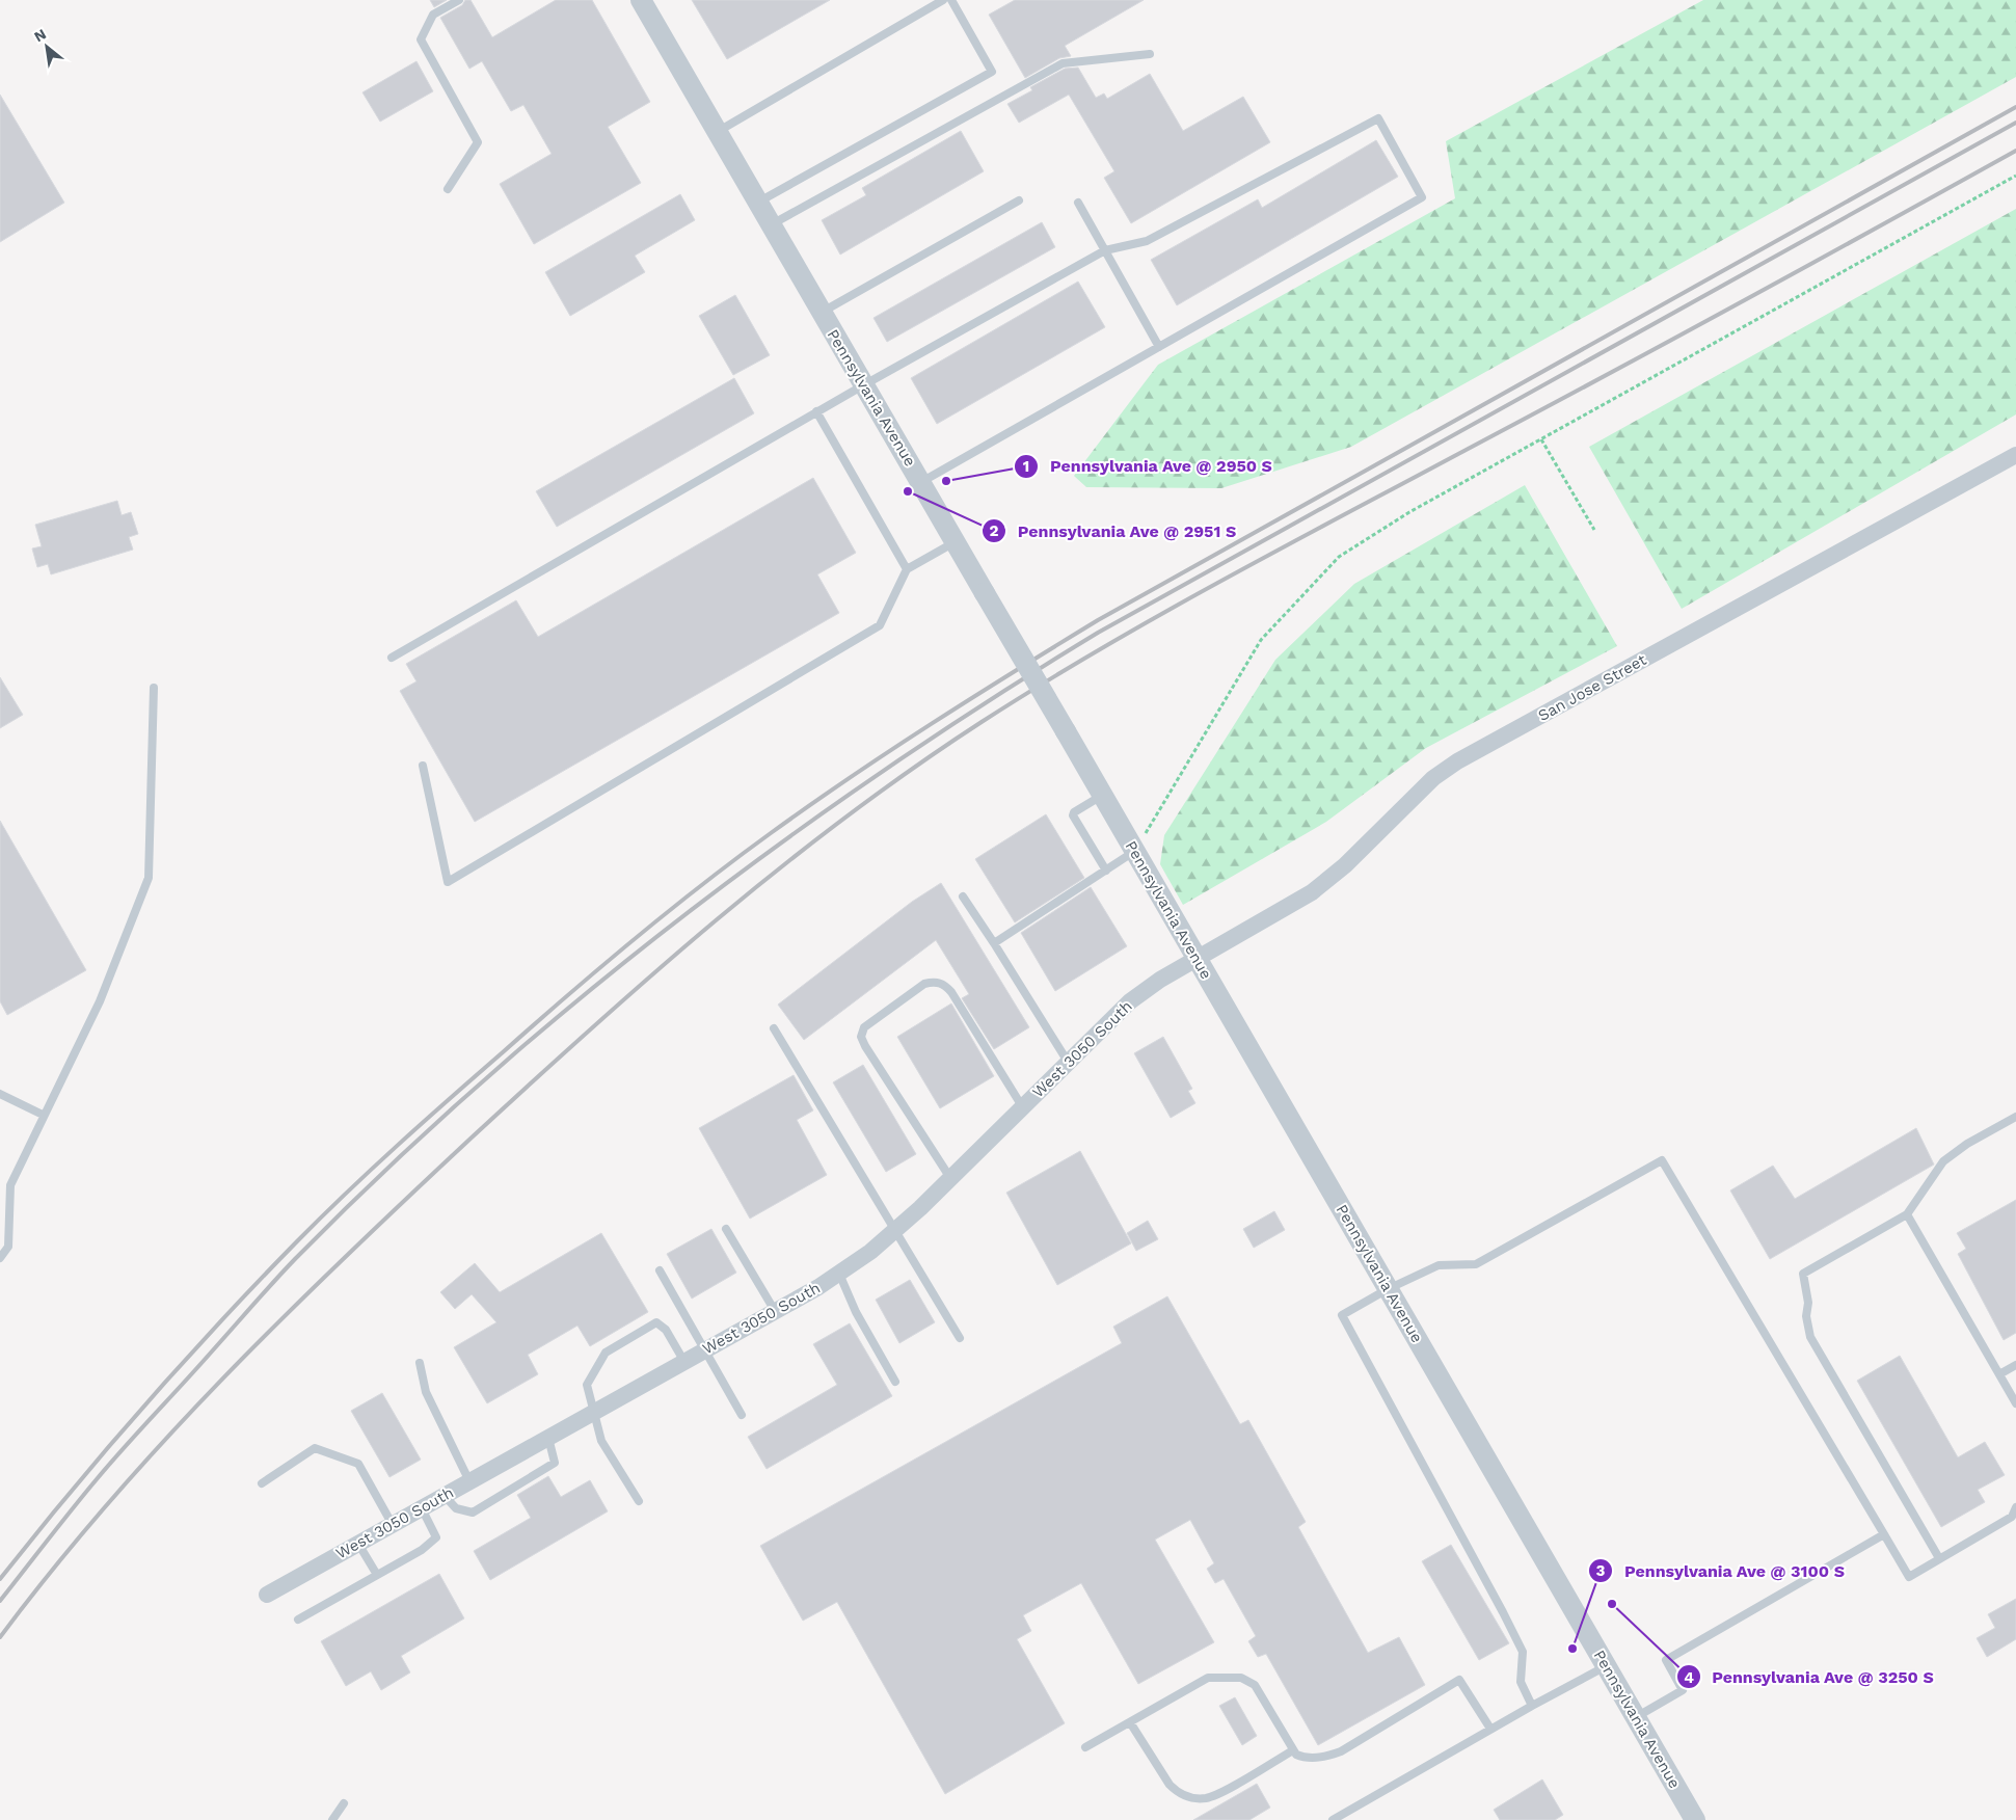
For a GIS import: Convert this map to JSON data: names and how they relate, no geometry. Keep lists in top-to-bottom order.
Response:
{
  "streets": {
    "street": ["Pennsylvania Avenue", "San Jose Street", "West 3050 South"]
  },
  "crossings": [
    ["Pennsylvania Avenue", "San Jose Street"],
    ["Pennsylvania Avenue", "West 3050 South"],
    ["San Jose Street", "West 3050 South"]
  ],
  "places": [
    "Pennsylvania Ave @ 2950 S",
    "Pennsylvania Ave @ 2951 S",
    "Pennsylvania Ave @ 3250 S",
    "Pennsylvania Ave @ 3100 S"
  ],
  "north": "top left"
}
